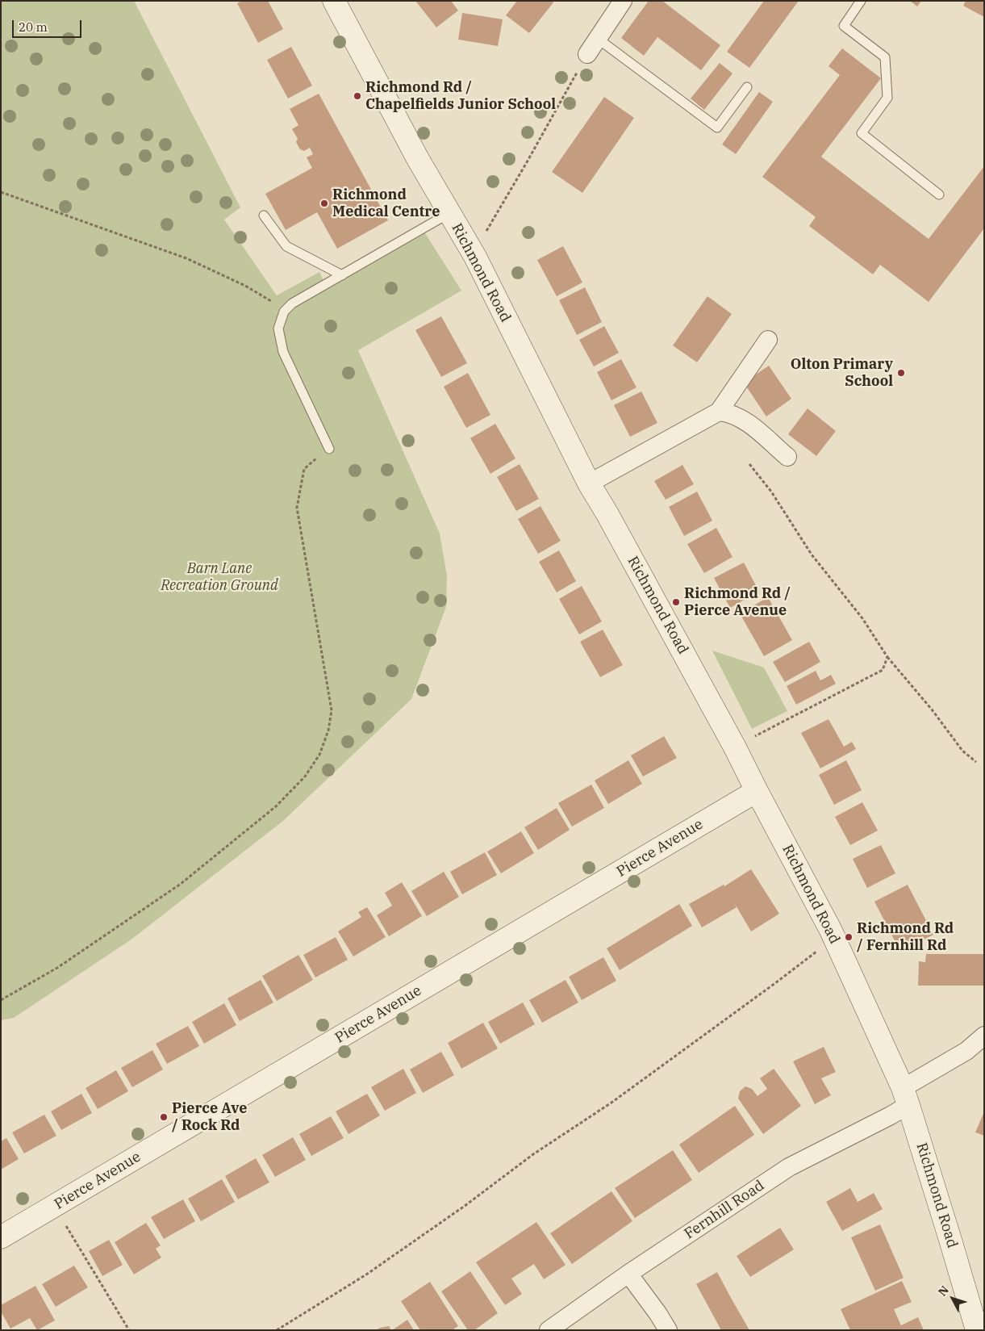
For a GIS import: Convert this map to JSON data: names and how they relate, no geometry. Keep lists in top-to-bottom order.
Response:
{
  "streets": {
    "street": ["Richmond Road", "Pierce Avenue", "Fernhill Road"]
  },
  "crossings": [
    ["Richmond Road", "Pierce Avenue"],
    ["Richmond Road", "Fernhill Road"]
  ],
  "parks": ["Barn Lane Recreation Ground"],
  "places": [
    "Richmond Rd / Chapelfields Junior School",
    "Richmond Medical Centre",
    "Olton Primary School",
    "Richmond Rd / Pierce Avenue",
    "Richmond Rd / Fernhill Rd",
    "Pierce Ave / Rock Rd"
  ],
  "scale_bar": "20 m",
  "north": "top left"
}
